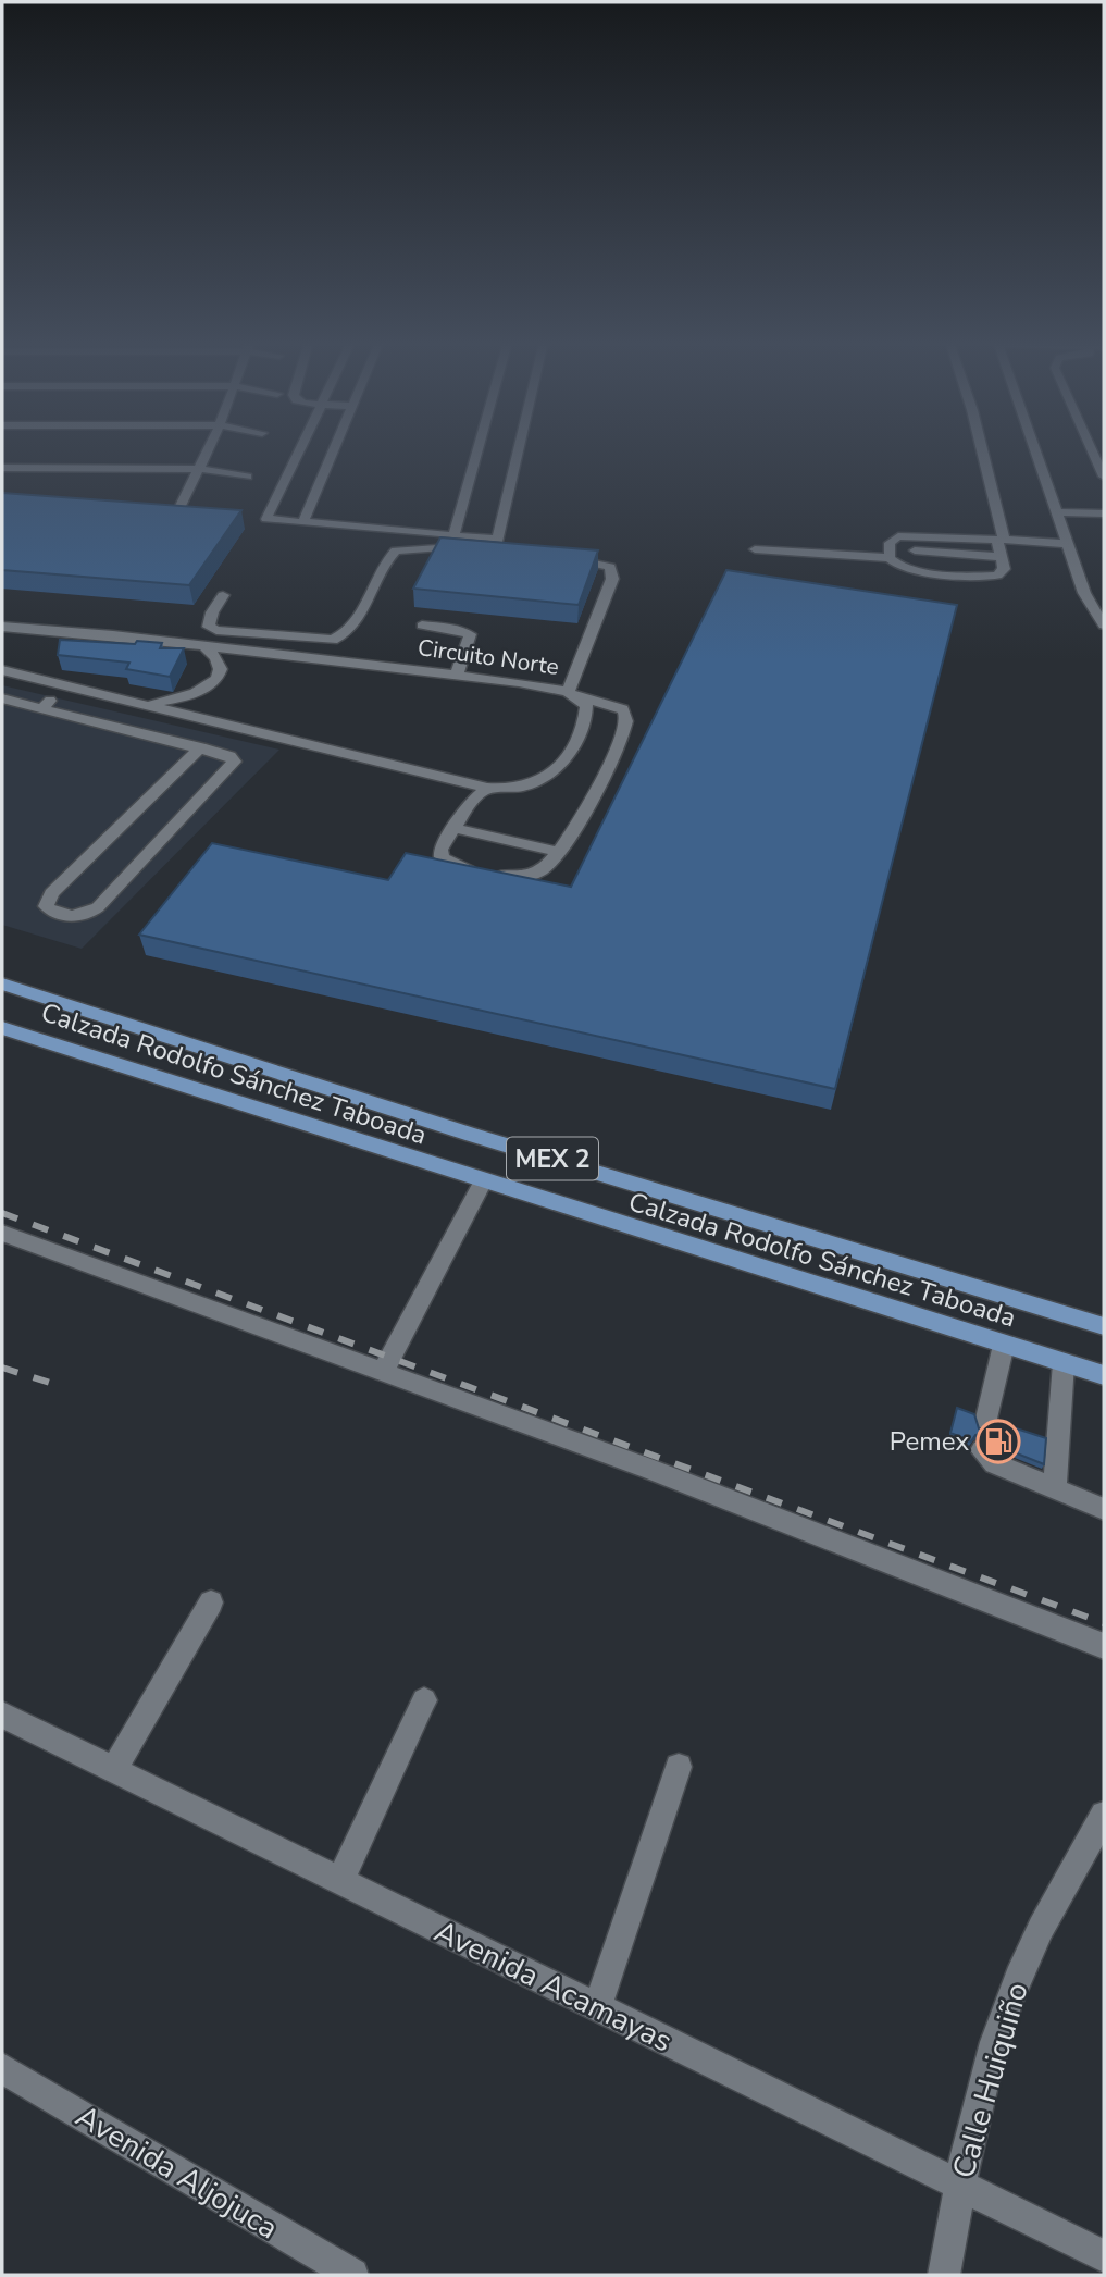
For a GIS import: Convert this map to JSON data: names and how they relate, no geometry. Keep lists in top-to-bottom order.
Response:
{
  "streets": {
    "main road": ["Calzada Rodolfo Sánchez Taboada", "MEX 2"],
    "street": [
      "Circuito Norte",
      "Avenida Acamayas",
      "Calle Huiquiño",
      "Avenida Aljojuca"
    ]
  },
  "crossings": [
    ["Avenida Acamayas", "Calle Huiquiño"]
  ],
  "places": {
    "fuel station": ["Pemex"]
  }
}
